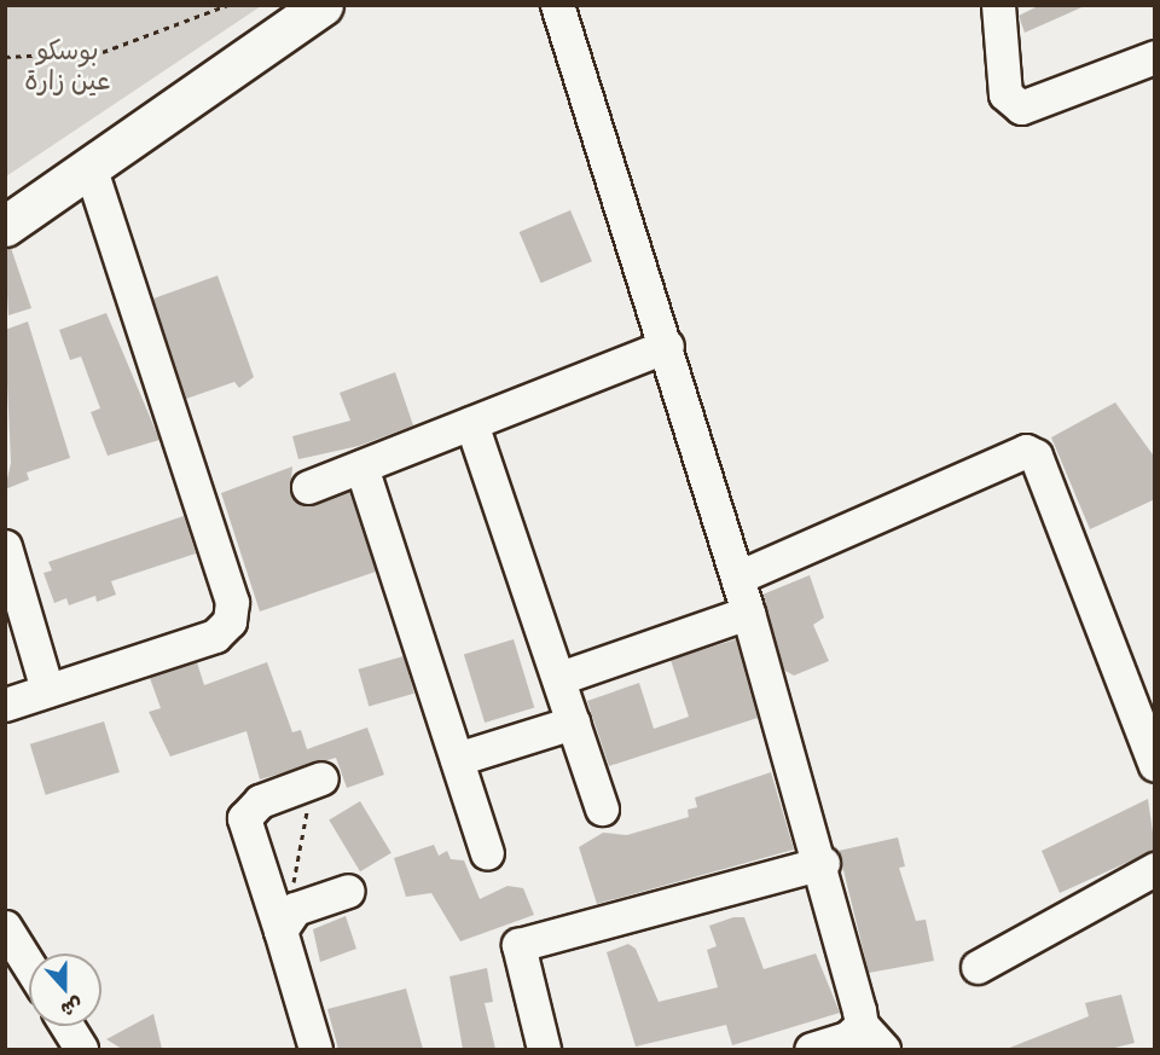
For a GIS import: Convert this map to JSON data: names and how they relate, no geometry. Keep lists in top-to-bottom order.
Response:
{
  "parks": ["بوسكو عين زارة"],
  "north": "bottom"
}
